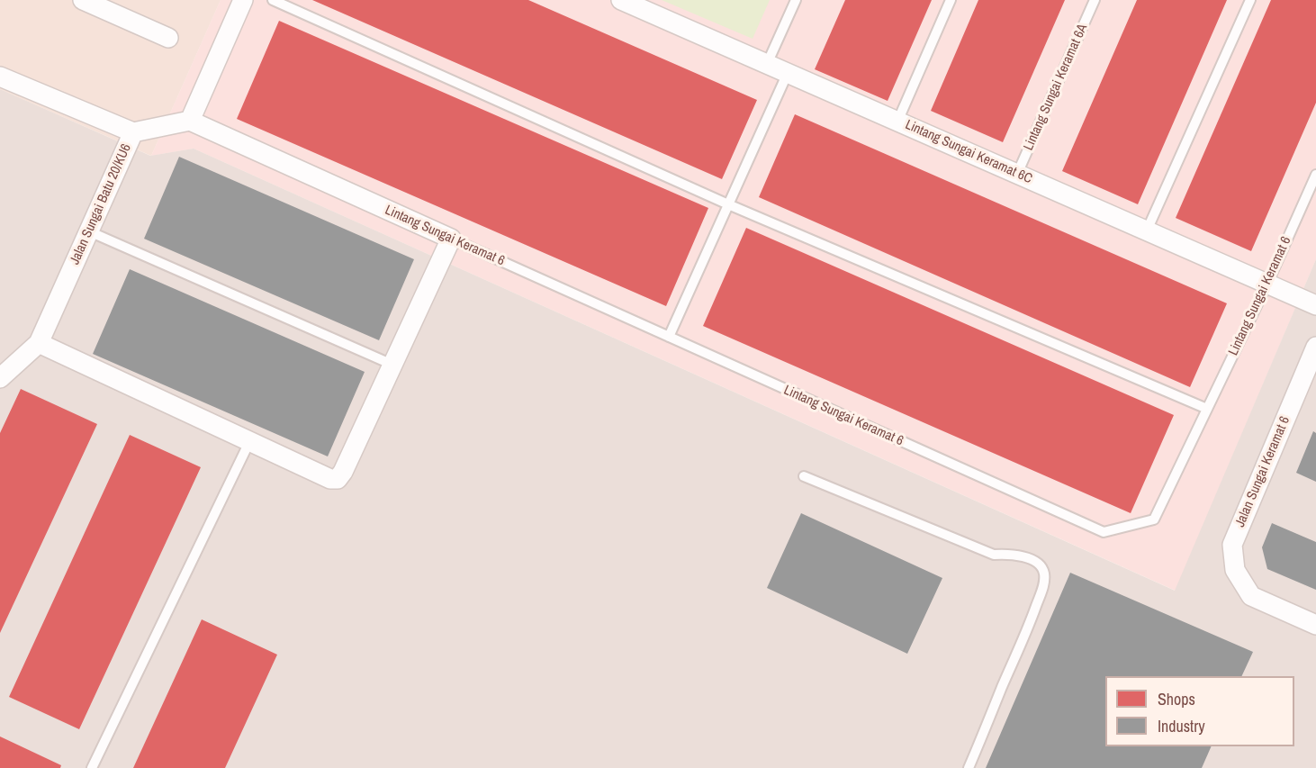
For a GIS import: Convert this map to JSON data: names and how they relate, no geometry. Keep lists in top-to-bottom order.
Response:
{
  "streets": {
    "street": [
      "Lintang Sungai Keramat 6C",
      "Jalan Sungai Batu 20/KU6",
      "Lintang Sungai Keramat 6",
      "Jalan Sungai Keramat 6"
    ],
    "lane": ["Lintang Sungai Keramat 6A"]
  },
  "crossings": [
    ["Lintang Sungai Keramat 6A", "Lintang Sungai Keramat 6C"],
    ["Lintang Sungai Keramat 6C", "Lintang Sungai Keramat 6"],
    ["Jalan Sungai Batu 20/KU6", "Lintang Sungai Keramat 6"]
  ],
  "legend": ["Shops", "Industry"]
}
